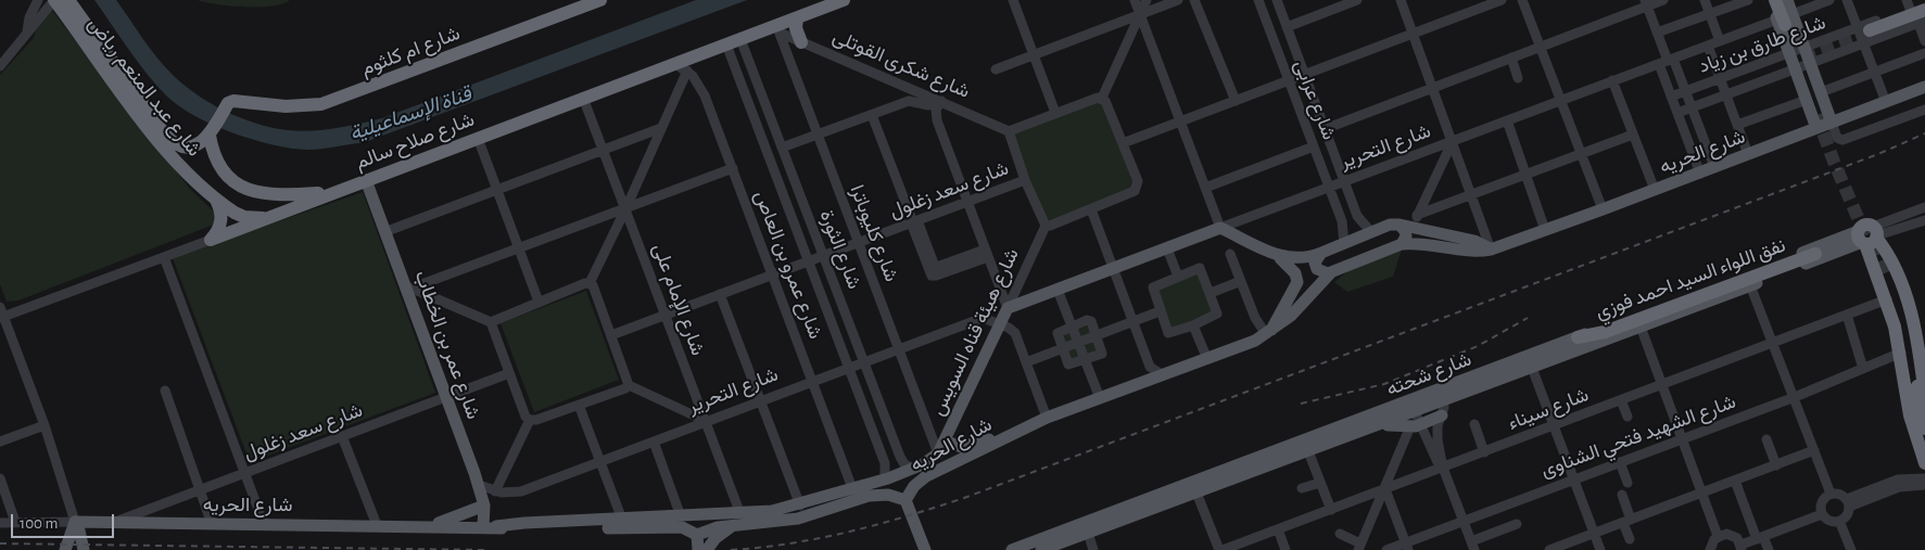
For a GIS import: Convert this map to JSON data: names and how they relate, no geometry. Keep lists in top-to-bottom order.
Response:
{
  "streets": {
    "highway": [
      "شارع ام كلثوم",
      "شارع عبد المنعم رياض",
      "شارع صلاح سالم",
      "نفق اللواء السيد احمد فوزي"
    ],
    "main road": [
      "شارع التحرير",
      "شارع الحريه",
      "شارع هيئة قناه السويس",
      "شارع عمر بن الخطاب",
      "شارع شحته"
    ],
    "street": [
      "شارع طارق بن زياد",
      "شارع شكرى القوتلى",
      "شارع عرابى",
      "شارع سعد زغلول",
      "شارع كليوباترا",
      "شارع الثورة",
      "شارع عمرو بن العاص",
      "شارع الإمام على",
      "شارع سيناء",
      "شارع الشهيد فتحي الشناوى"
    ]
  },
  "crossings": [
    ["شارع ام كلثوم", "شارع عبد المنعم رياض"],
    ["شارع شكرى القوتلى", "شارع صلاح سالم"],
    ["شارع شكرى القوتلى", "شارع كليوباترا"],
    ["شارع عبد المنعم رياض", "شارع صلاح سالم"],
    ["شارع عرابى", "شارع التحرير"],
    ["شارع صلاح سالم", "شارع كليوباترا"],
    ["شارع صلاح سالم", "شارع الثورة"],
    ["شارع صلاح سالم", "شارع عمرو بن العاص"],
    ["شارع صلاح سالم", "شارع الإمام على"],
    ["شارع صلاح سالم", "شارع عمر بن الخطاب"],
    ["شارع التحرير", "شارع كليوباترا"],
    ["شارع التحرير", "شارع الثورة"],
    ["شارع التحرير", "شارع عمرو بن العاص"],
    ["شارع التحرير", "شارع الإمام على"],
    ["شارع التحرير", "شارع هيئة قناه السويس"],
    ["شارع التحرير", "شارع عمر بن الخطاب"],
    ["شارع الحريه", "شارع سعد زغلول"],
    ["شارع الحريه", "شارع كليوباترا"],
    ["شارع الحريه", "شارع الثورة"],
    ["شارع الحريه", "شارع عمرو بن العاص"],
    ["شارع الحريه", "شارع الإمام على"],
    ["شارع الحريه", "شارع هيئة قناه السويس"],
    ["شارع الحريه", "شارع عمر بن الخطاب"],
    ["شارع سعد زغلول", "شارع كليوباترا"],
    ["شارع سعد زغلول", "شارع الثورة"],
    ["شارع سعد زغلول", "شارع عمرو بن العاص"],
    ["شارع سعد زغلول", "شارع الإمام على"],
    ["شارع سعد زغلول", "شارع عمر بن الخطاب"],
    ["شارع كليوباترا", "شارع هيئة قناه السويس"],
    ["نفق اللواء السيد احمد فوزي", "شارع شحته"]
  ],
  "water": ["قناة الإسماعيلية"],
  "scale_bar": "100 m"
}
